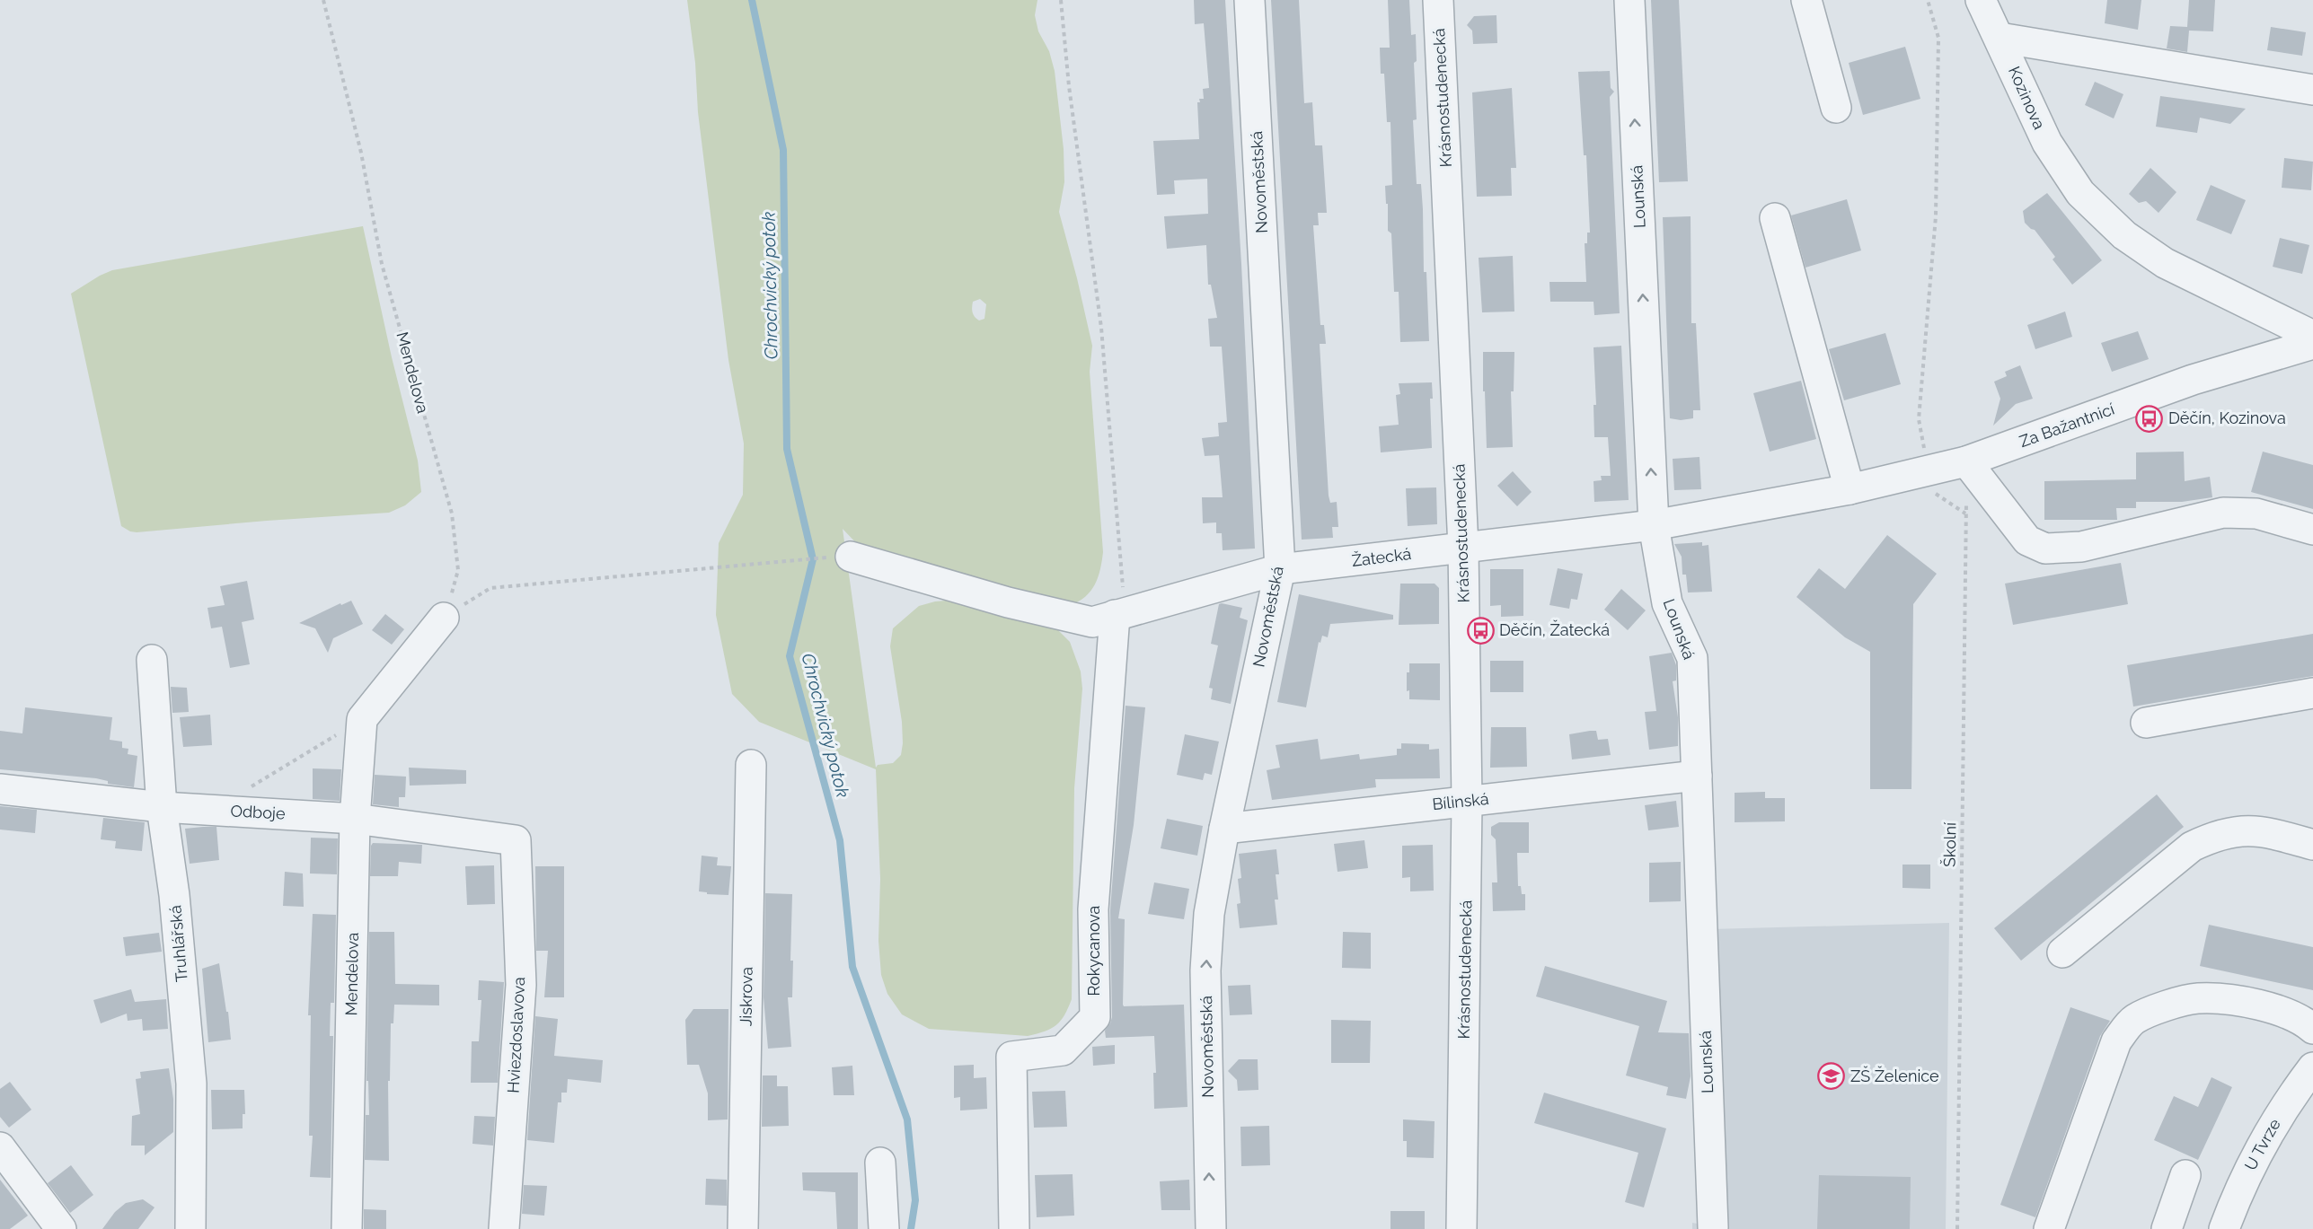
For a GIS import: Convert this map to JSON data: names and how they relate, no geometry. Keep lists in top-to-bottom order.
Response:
{
  "streets": {
    "street": [
      "Krásnostudenecká",
      "Kozinova",
      "Novoměstská",
      "Lounská",
      "Mendelova",
      "Za Bažantnicí",
      "Žatecká",
      "Bílinská",
      "Odboje",
      "Truhlářská",
      "Rokycanova",
      "Jiskrova",
      "Hviezdoslavova",
      "U Tvrze"
    ],
    "path": ["Školní"]
  },
  "crossings": [
    ["Krásnostudenecká", "Žatecká"],
    ["Krásnostudenecká", "Bílinská"],
    ["Novoměstská", "Žatecká"],
    ["Novoměstská", "Bílinská"],
    ["Lounská", "Za Bažantnicí"],
    ["Lounská", "Žatecká"],
    ["Lounská", "Bílinská"],
    ["Mendelova", "Odboje"],
    ["Za Bažantnicí", "Žatecká"],
    ["Za Bažantnicí", "Školní"],
    ["Žatecká", "Rokycanova"],
    ["Odboje", "Truhlářská"],
    ["Odboje", "Hviezdoslavova"]
  ],
  "water": ["Chrochvický potok"],
  "places": {
    "bus stop": ["Děčín, Kozinova", "Děčín, Žatecká"],
    "school or university": ["ZŠ Želenice"]
  }
}
